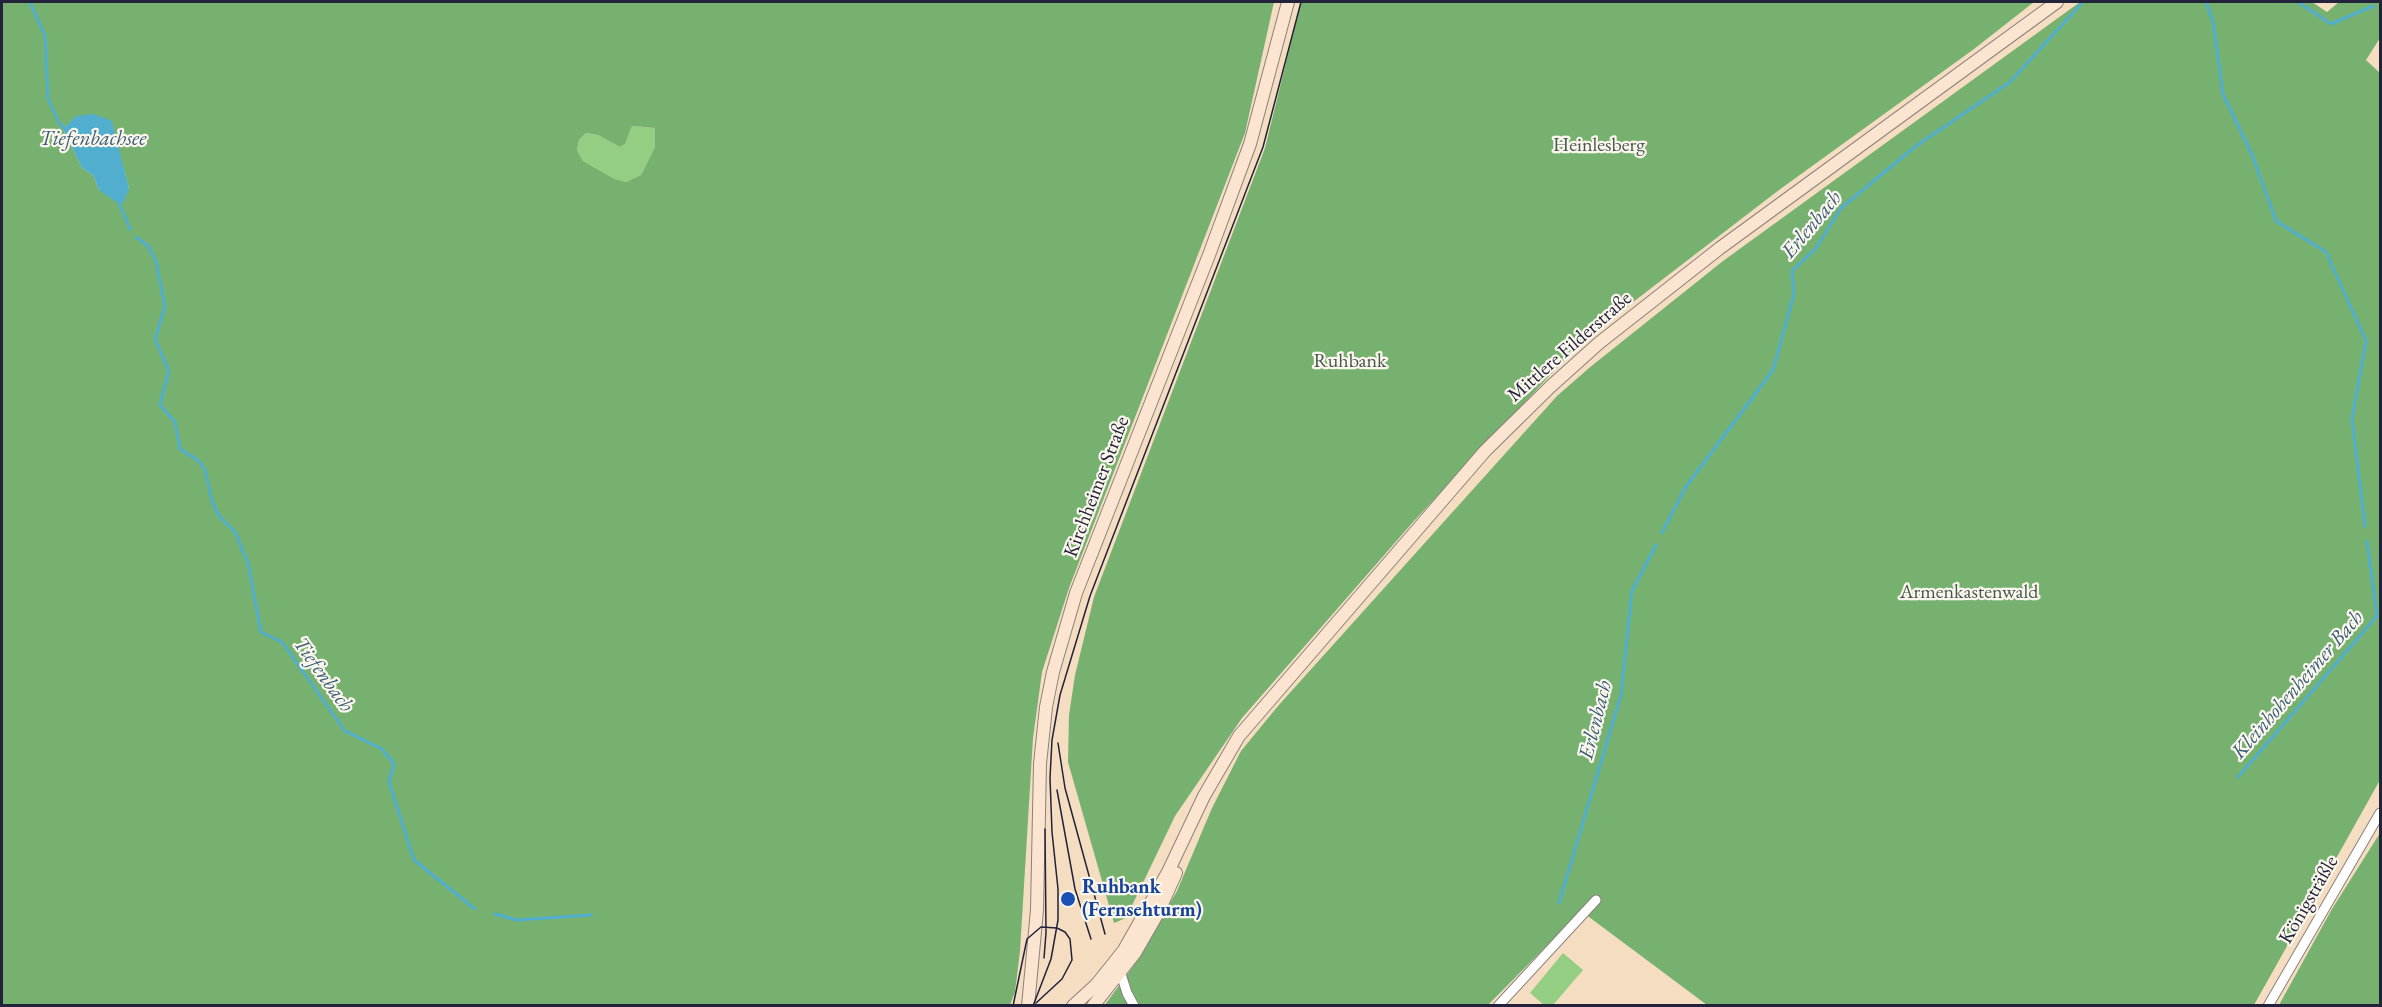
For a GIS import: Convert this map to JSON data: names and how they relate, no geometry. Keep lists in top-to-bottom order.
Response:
{
  "streets": {
    "main road": ["Mittlere Filderstraße", "Kirchheimer Straße"],
    "street": ["Königsträßle"]
  },
  "water": [
    "Tiefenbachsee",
    "Erlenbach",
    "Tiefenbach",
    "Kleinhohenheimer Bach"
  ],
  "parks": ["Heinlesberg", "Ruhbank", "Armenkastenwald"],
  "places": ["Ruhbank (Fernsehturm)"]
}
